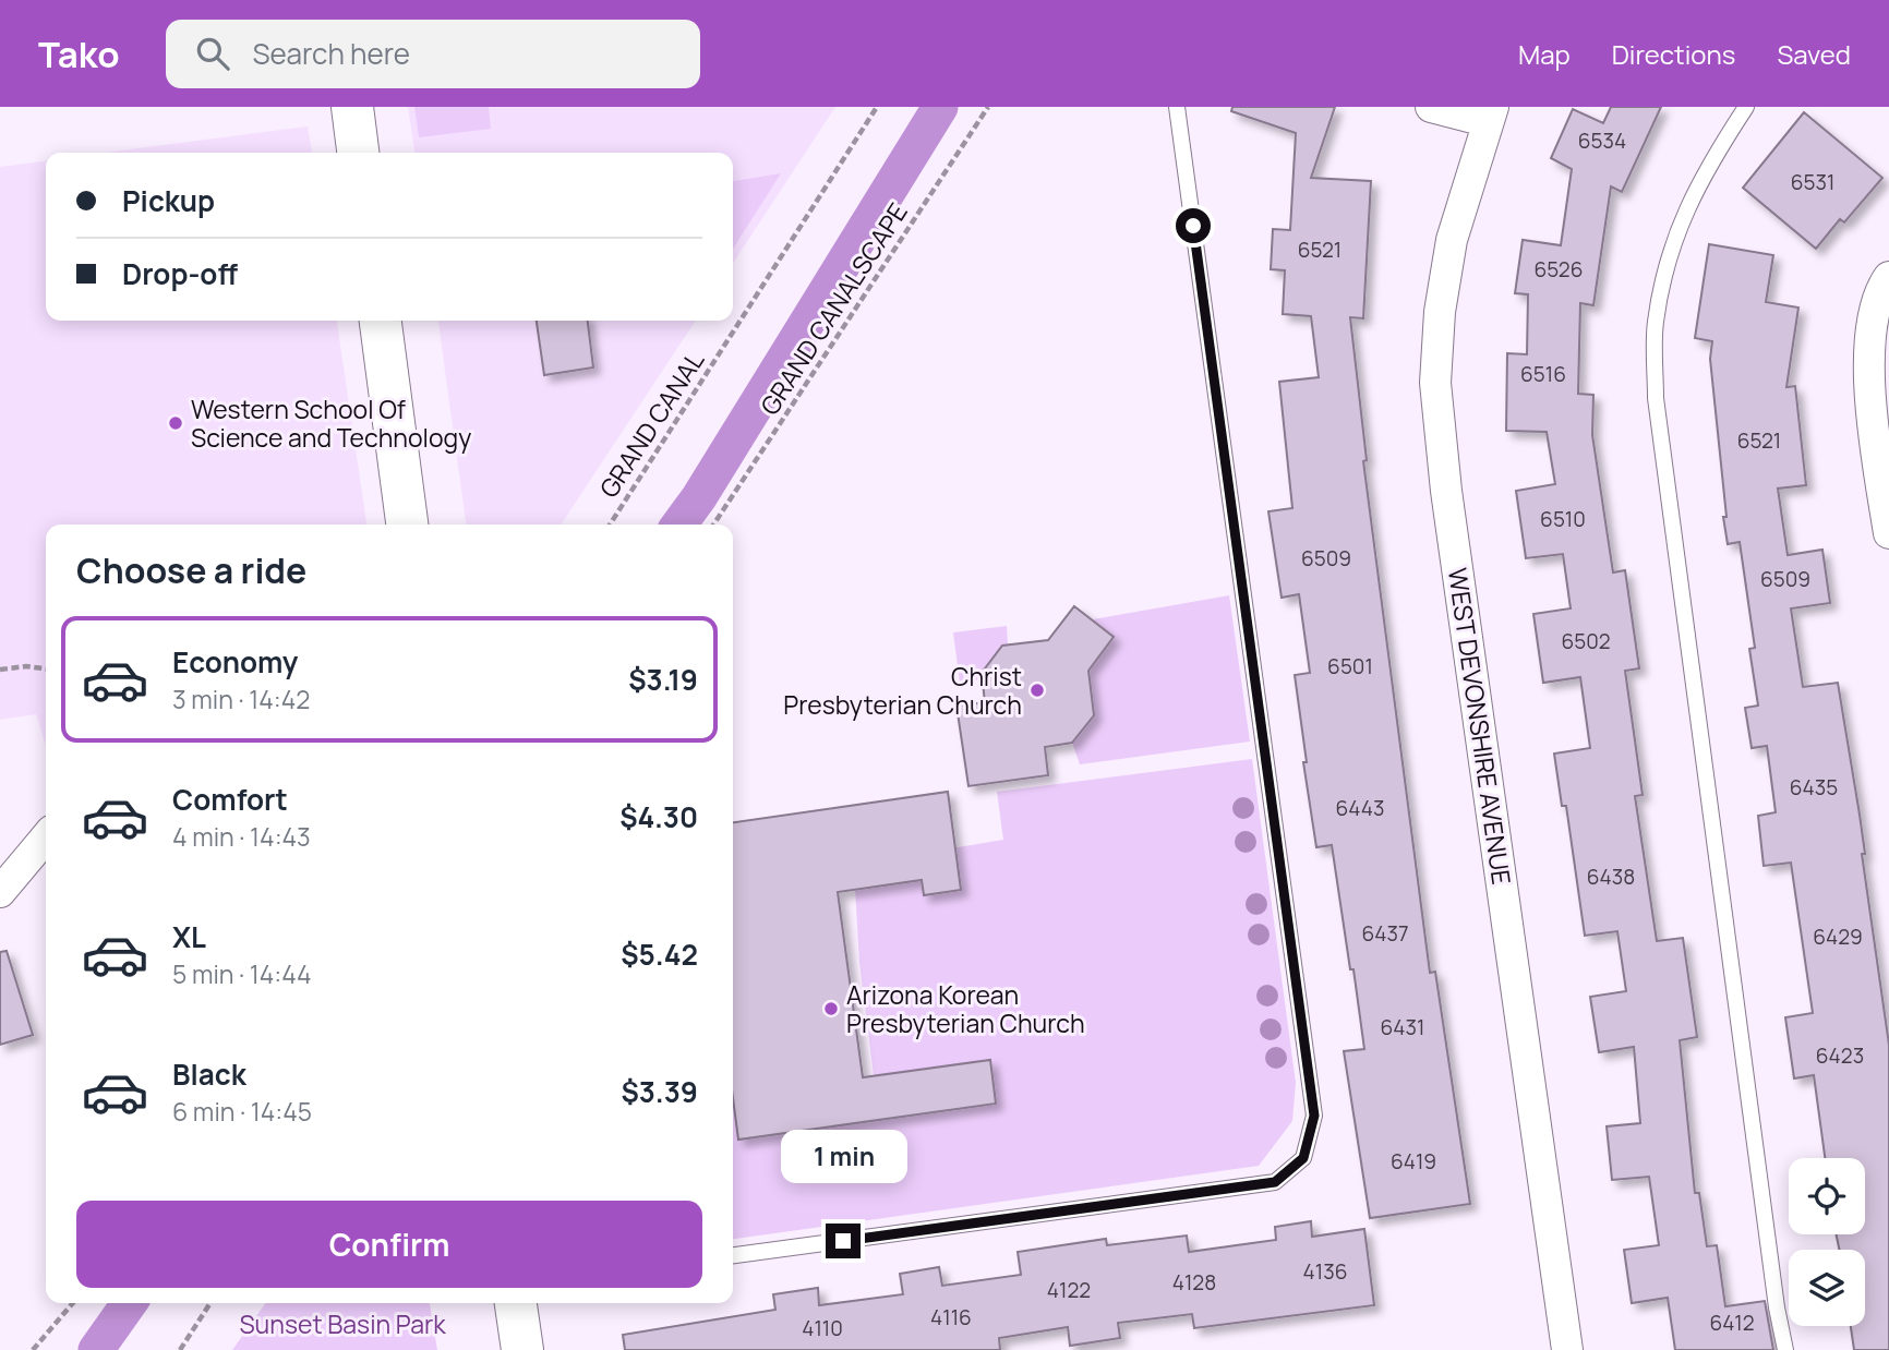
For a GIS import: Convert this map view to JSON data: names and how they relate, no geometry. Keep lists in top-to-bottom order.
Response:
{
  "streets": {
    "street": ["WEST DEVONSHIRE AVENUE"],
    "path": ["GRAND CANALSCAPE", "GRAND CANAL"]
  },
  "parks": ["Sunset Basin Park"],
  "places": ["Western School Of Science and Technology", "Christ Presbyterian Church", "Arizona Korean Presbyterian Church"],
  "house_numbers": [
    "6534",
    "6531",
    "6521",
    "6526",
    "6516",
    "6521",
    "6510",
    "6509",
    "6509",
    "6502",
    "6501",
    "6435",
    "6443",
    "6438",
    "6437",
    "6429",
    "6431",
    "6423",
    "6419",
    "4136",
    "4128",
    "4122",
    "4116",
    "6412",
    "4110"
  ],
  "page": {
    "header": "Tako",
    "search": "Search here",
    "nav": ["Map", "Directions", "Saved"],
    "banner": ["Pickup", "Drop-off"],
    "heading": "Choose a ride",
    "list": [
      {
        "name": "Economy",
        "note": "3 min · 14:42",
        "value": "$3.19"
      },
      {
        "name": "Comfort",
        "note": "4 min · 14:43",
        "value": "$4.30"
      },
      {
        "name": "XL",
        "note": "5 min · 14:44",
        "value": "$5.42"
      },
      {
        "name": "Black",
        "note": "6 min · 14:45",
        "value": "$3.39"
      }
    ],
    "bubble": "1 min",
    "buttons": "Confirm"
  }
}
